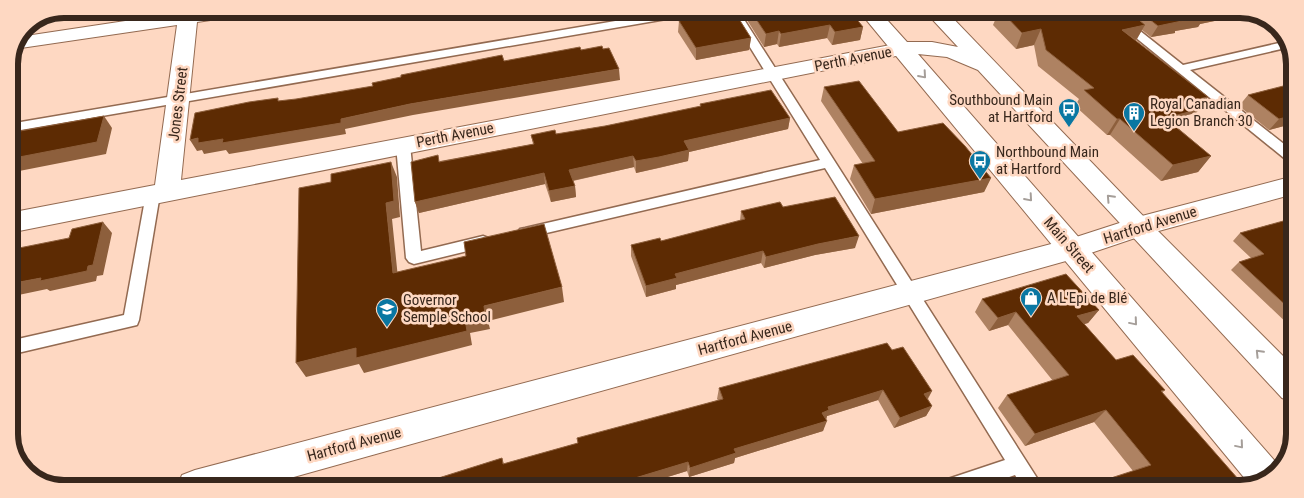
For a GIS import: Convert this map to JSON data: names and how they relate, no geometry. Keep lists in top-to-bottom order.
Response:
{
  "streets": {
    "street": [
      "Perth Avenue",
      "Jones Street",
      "Hartford Avenue",
      "Main Street"
    ]
  },
  "crossings": [
    ["Perth Avenue", "Jones Street"],
    ["Perth Avenue", "Main Street"],
    ["Hartford Avenue", "Main Street"]
  ],
  "places": {
    "bus stop": ["Southbound Main at Hartford", "Northbound Main at Hartford"],
    "building": ["Royal Canadian Legion Branch 30"],
    "shop": ["A L'Epi de Blé"],
    "school or university": ["Governor Semple School"]
  }
}
